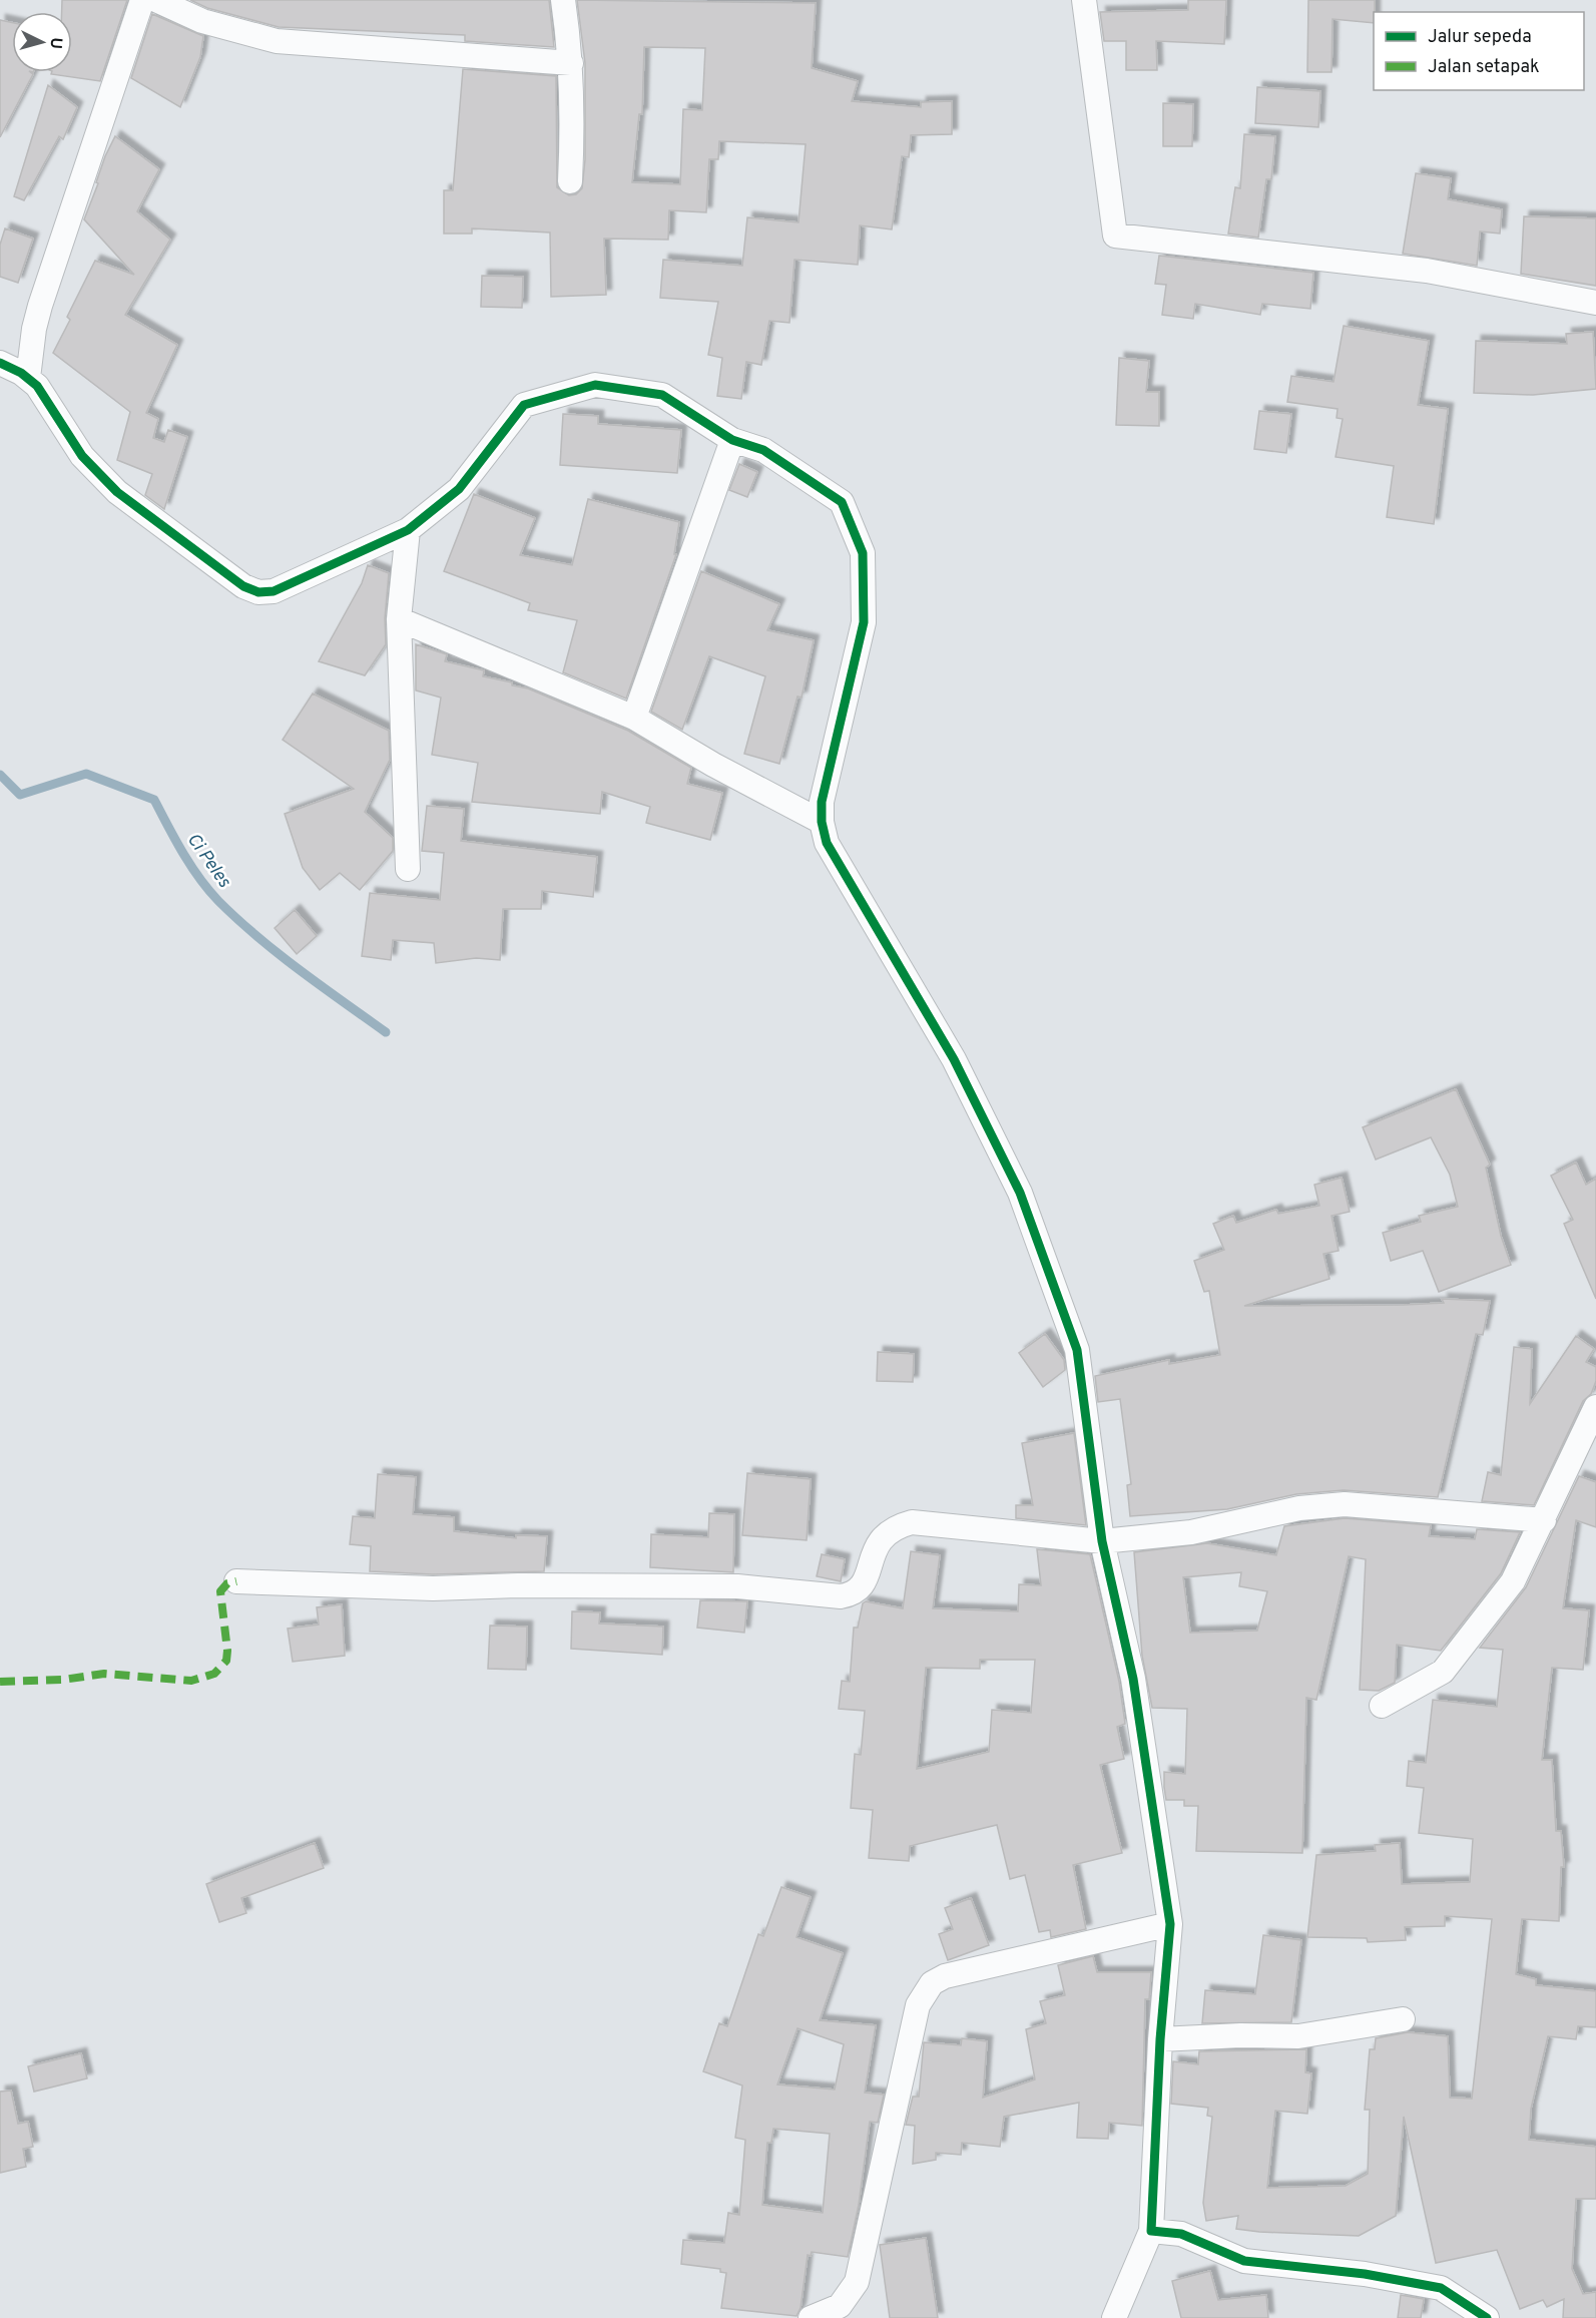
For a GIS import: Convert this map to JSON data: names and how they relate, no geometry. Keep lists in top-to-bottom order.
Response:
{
  "water": ["Ci Peles"],
  "legend": ["Jalur sepeda", "Jalan setapak"],
  "north": "right"
}
